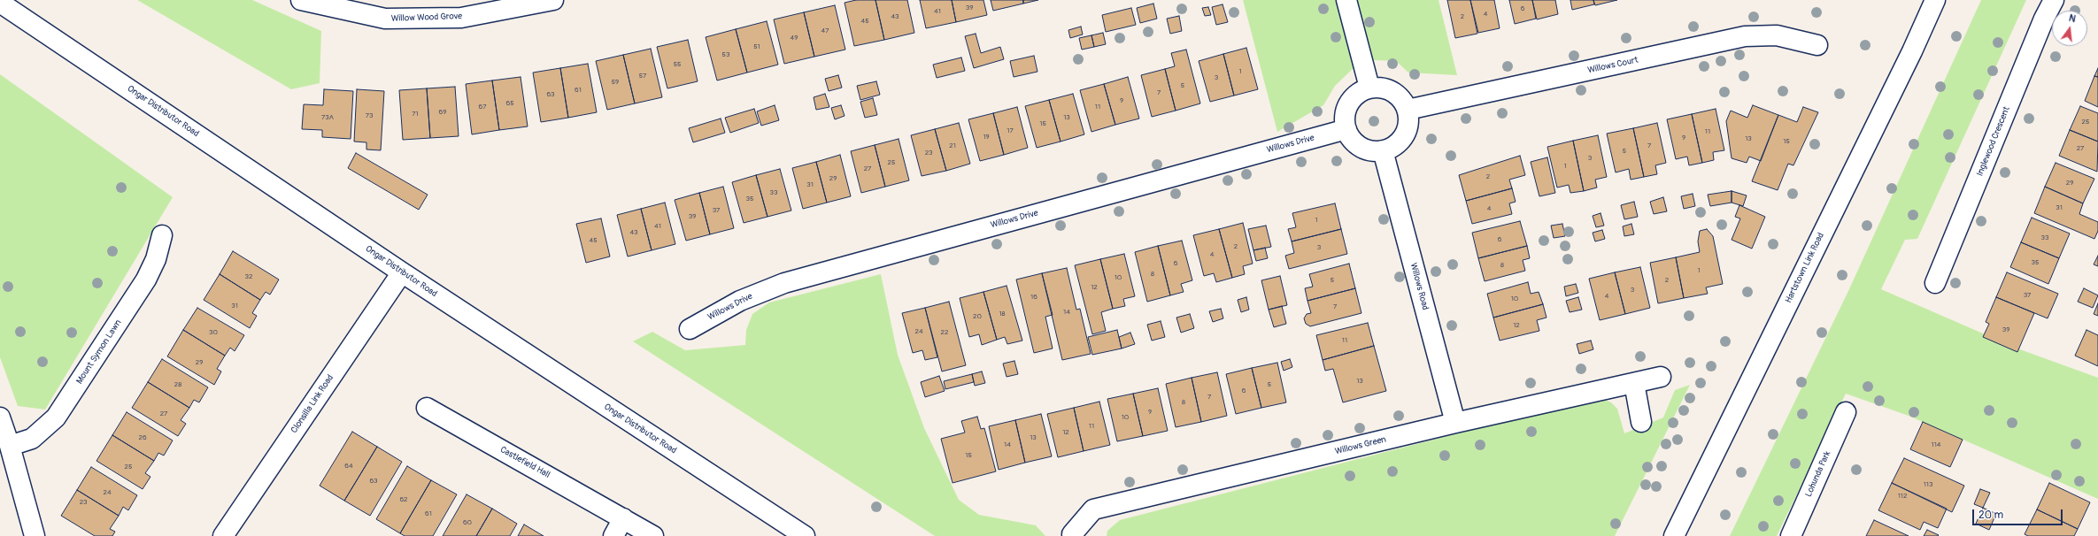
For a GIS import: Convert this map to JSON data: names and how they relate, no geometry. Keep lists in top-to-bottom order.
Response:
{
  "streets": {
    "street": [
      "Willow Wood Grove",
      "Willows Court",
      "Ongar Distributor Road",
      "Inglewood Crescent",
      "Willows Drive",
      "Hartstown Link Road",
      "Willows Road",
      "Mount Symon Lawn",
      "Clonsilla Link Road",
      "Willows Green",
      "Castlefield Hall",
      "Lohunda Park"
    ]
  },
  "crossings": [
    ["Willows Court", "Willows Drive"],
    ["Willows Court", "Willows Road"],
    ["Ongar Distributor Road", "Clonsilla Link Road"],
    ["Willows Drive", "Willows Road"],
    ["Willows Road", "Willows Green"]
  ],
  "house_numbers": [
    "39",
    "6",
    "41",
    "4",
    "43",
    "2",
    "45",
    "47",
    "49",
    "51",
    "53",
    "55",
    "1",
    "57",
    "3",
    "59",
    "5",
    "61",
    "7",
    "63",
    "9",
    "65",
    "67",
    "11",
    "69",
    "71",
    "73",
    "73A",
    "13",
    "25",
    "15",
    "17",
    "11",
    "19",
    "9",
    "13",
    "15",
    "21",
    "7",
    "27",
    "5",
    "23",
    "3",
    "25",
    "1",
    "27",
    "2",
    "29",
    "29",
    "31",
    "33",
    "35",
    "31",
    "4",
    "37",
    "39",
    "1",
    "41",
    "43",
    "33",
    "6",
    "45",
    "2",
    "3",
    "4",
    "35",
    "6",
    "8",
    "1",
    "8",
    "32",
    "10",
    "5",
    "2",
    "12",
    "3",
    "37",
    "4",
    "16",
    "10",
    "31",
    "7",
    "14",
    "18",
    "20",
    "12",
    "39",
    "24",
    "30",
    "22",
    "11",
    "29",
    "13",
    "28",
    "5",
    "6",
    "7",
    "8",
    "9",
    "27",
    "10",
    "11",
    "12",
    "26",
    "13",
    "14",
    "114",
    "15",
    "64",
    "25",
    "63",
    "113",
    "24",
    "112",
    "62",
    "23",
    "61",
    "60"
  ],
  "scale_bar": "20 m",
  "north": "top"
}
